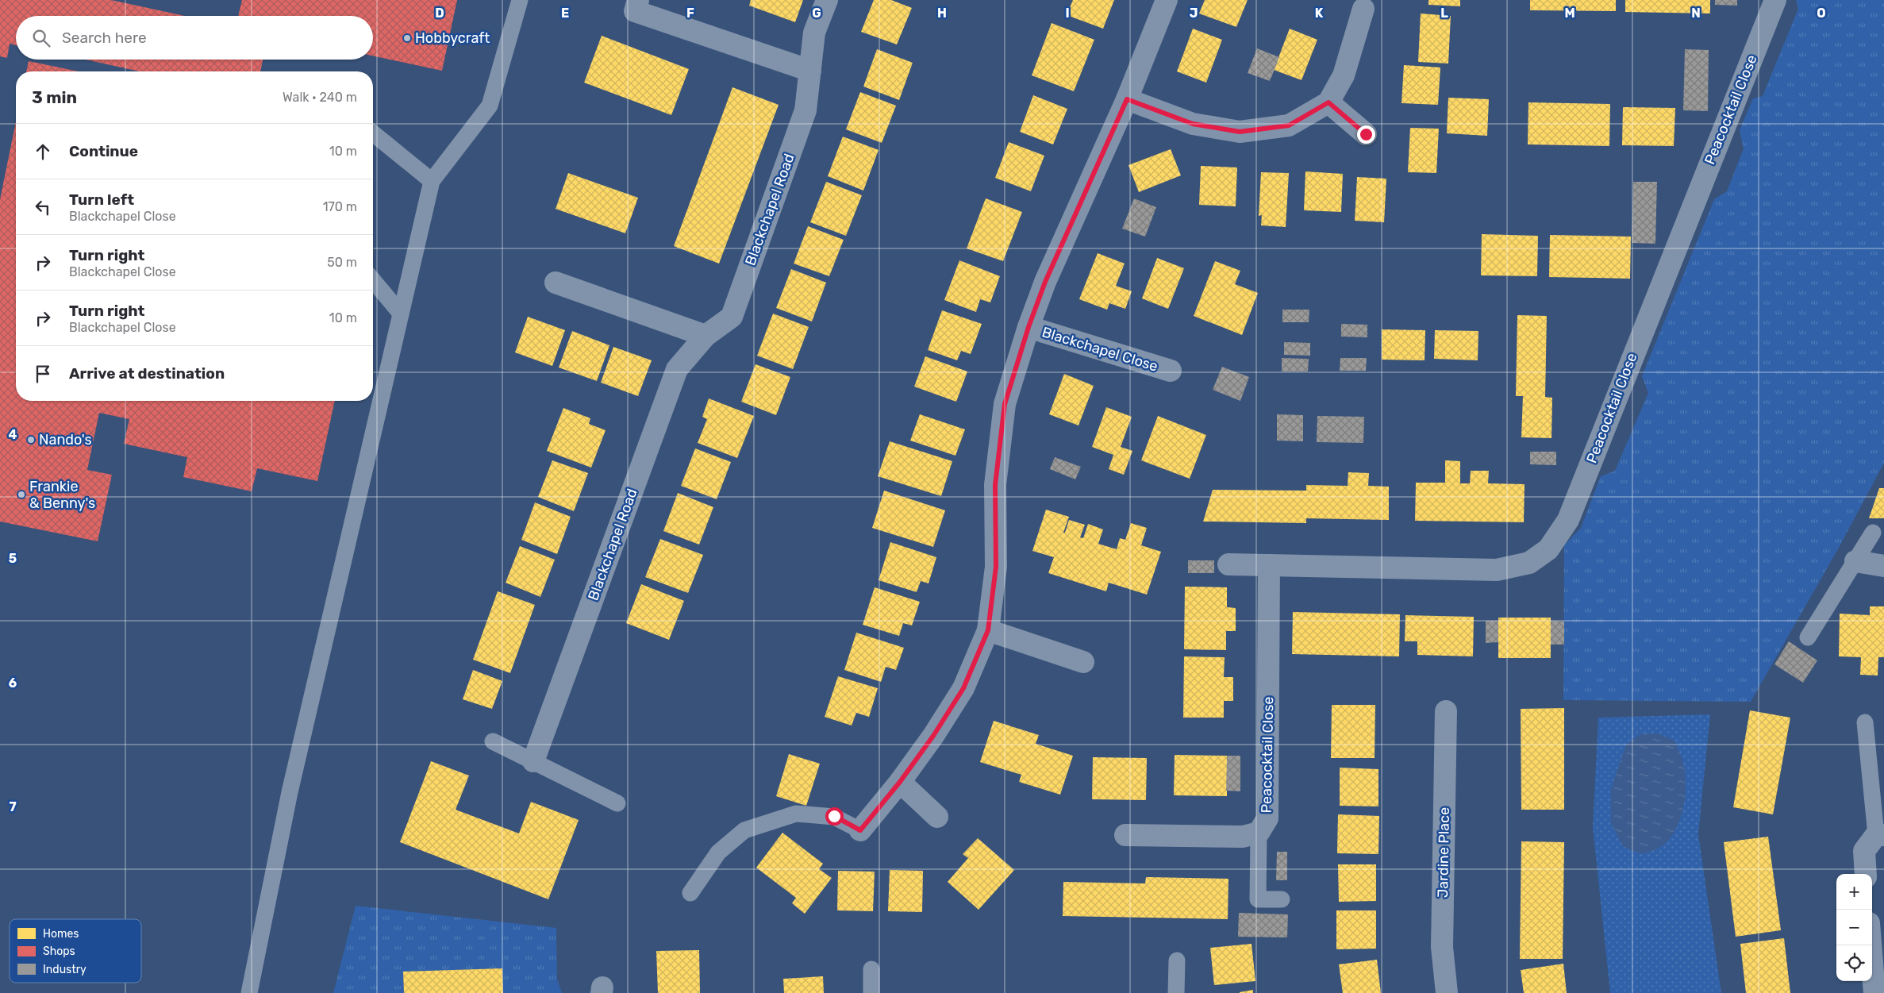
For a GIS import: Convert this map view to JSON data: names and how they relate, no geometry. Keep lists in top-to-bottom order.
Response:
{
  "streets": {
    "street": [
      "Peacocktail Close",
      "Blackchapel Road",
      "Blackchapel Close",
      "Jardine Place"
    ]
  },
  "places": ["Hobbycraft", "Nando's", "Frankie & Benny's"],
  "legend": ["Homes", "Shops", "Industry"],
  "page": {
    "search": "Search here",
    "heading": ["3 min", "Walk · 240 m"],
    "list": [
      ["Continue", "10 m"],
      ["Turn left", "Blackchapel Close", "170 m"],
      ["Turn right", "Blackchapel Close", "50 m"],
      ["Turn right", "Blackchapel Close", "10 m"],
      "Arrive at destination"
    ],
    "map_buttons": ["+", "−"]
  },
  "grid": {
    "columns": [
      "D",
      "E",
      "F",
      "G",
      "H",
      "I",
      "J",
      "K",
      "L",
      "M",
      "N",
      "O"
    ],
    "rows": [
      "4",
      "5",
      "6",
      "7"
    ]
  }
}
